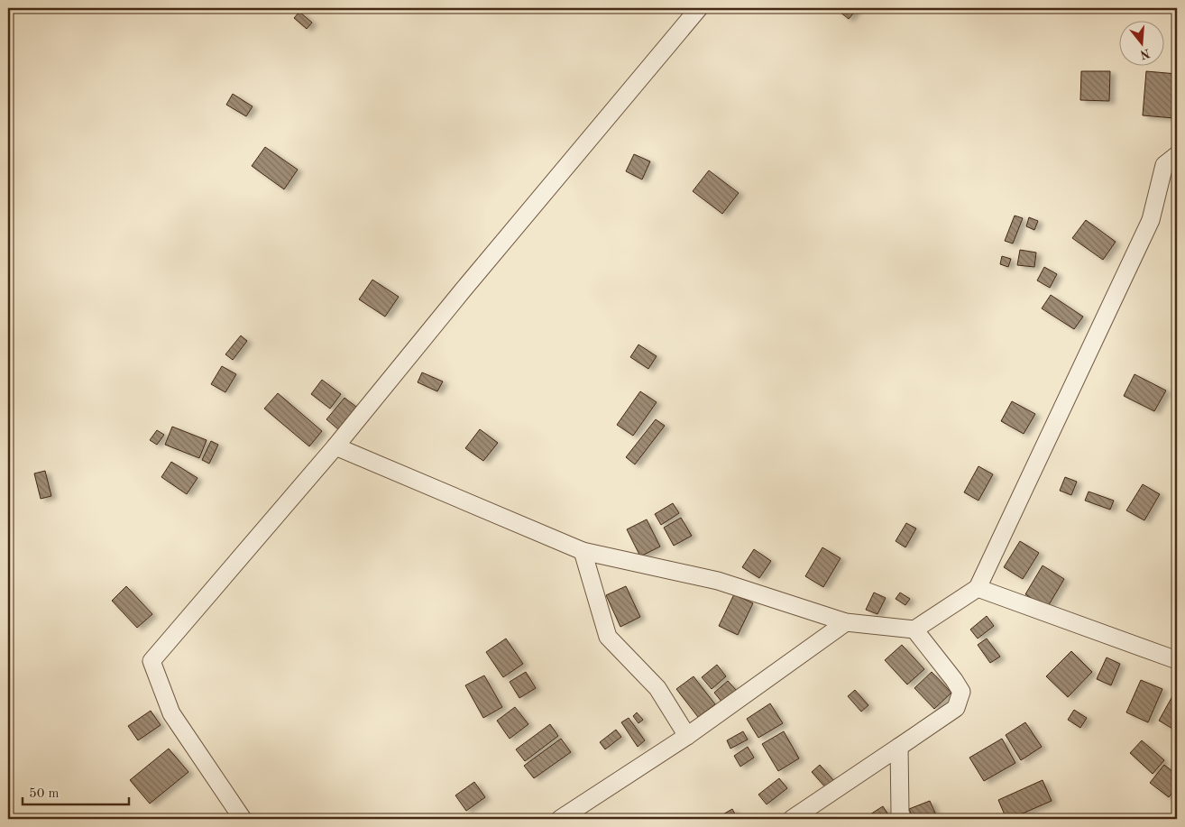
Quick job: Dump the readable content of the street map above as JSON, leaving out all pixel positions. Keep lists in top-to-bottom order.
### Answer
{
  "scale_bar": "50 m",
  "north": "bottom"
}
